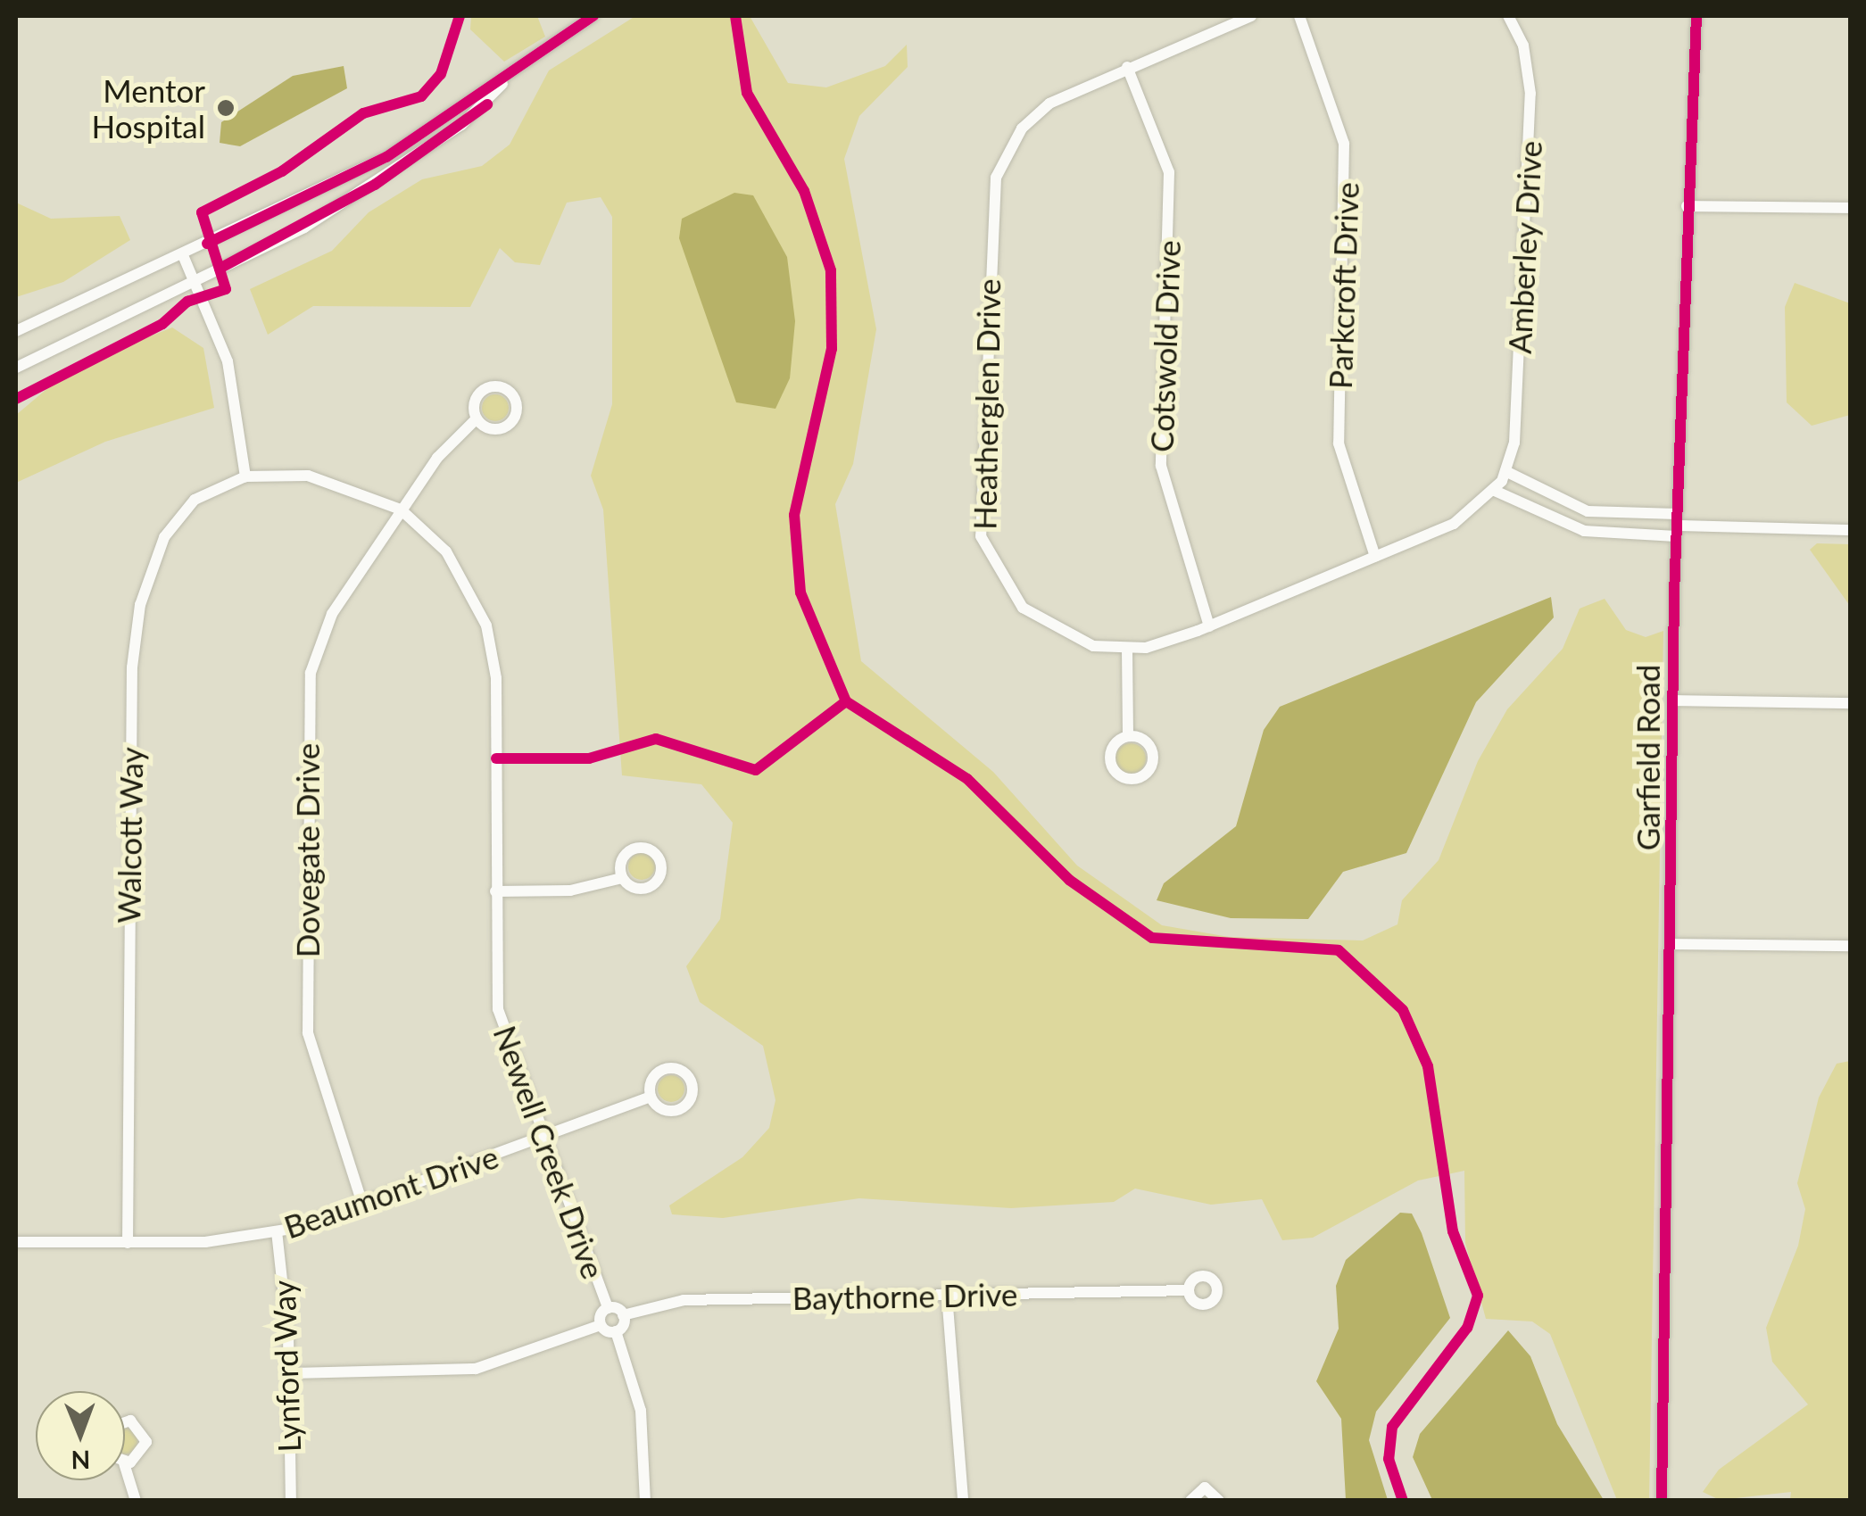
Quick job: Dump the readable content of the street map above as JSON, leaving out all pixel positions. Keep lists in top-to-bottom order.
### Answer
{
  "streets": {
    "street": [
      "Amberley Drive",
      "Parkcroft Drive",
      "Cotswold Drive",
      "Heatherglen Drive",
      "Garfield Road",
      "Walcott Way",
      "Dovegate Drive",
      "Newell Creek Drive",
      "Beaumont Drive",
      "Baythorne Drive",
      "Lynford Way"
    ]
  },
  "crossings": [
    ["Amberley Drive", "Heatherglen Drive"],
    ["Parkcroft Drive", "Heatherglen Drive"],
    ["Cotswold Drive", "Heatherglen Drive"],
    ["Walcott Way", "Newell Creek Drive"],
    ["Walcott Way", "Beaumont Drive"],
    ["Dovegate Drive", "Newell Creek Drive"],
    ["Dovegate Drive", "Beaumont Drive"],
    ["Newell Creek Drive", "Beaumont Drive"],
    ["Beaumont Drive", "Lynford Way"]
  ],
  "places": ["Mentor Hospital"],
  "north": "bottom"
}
